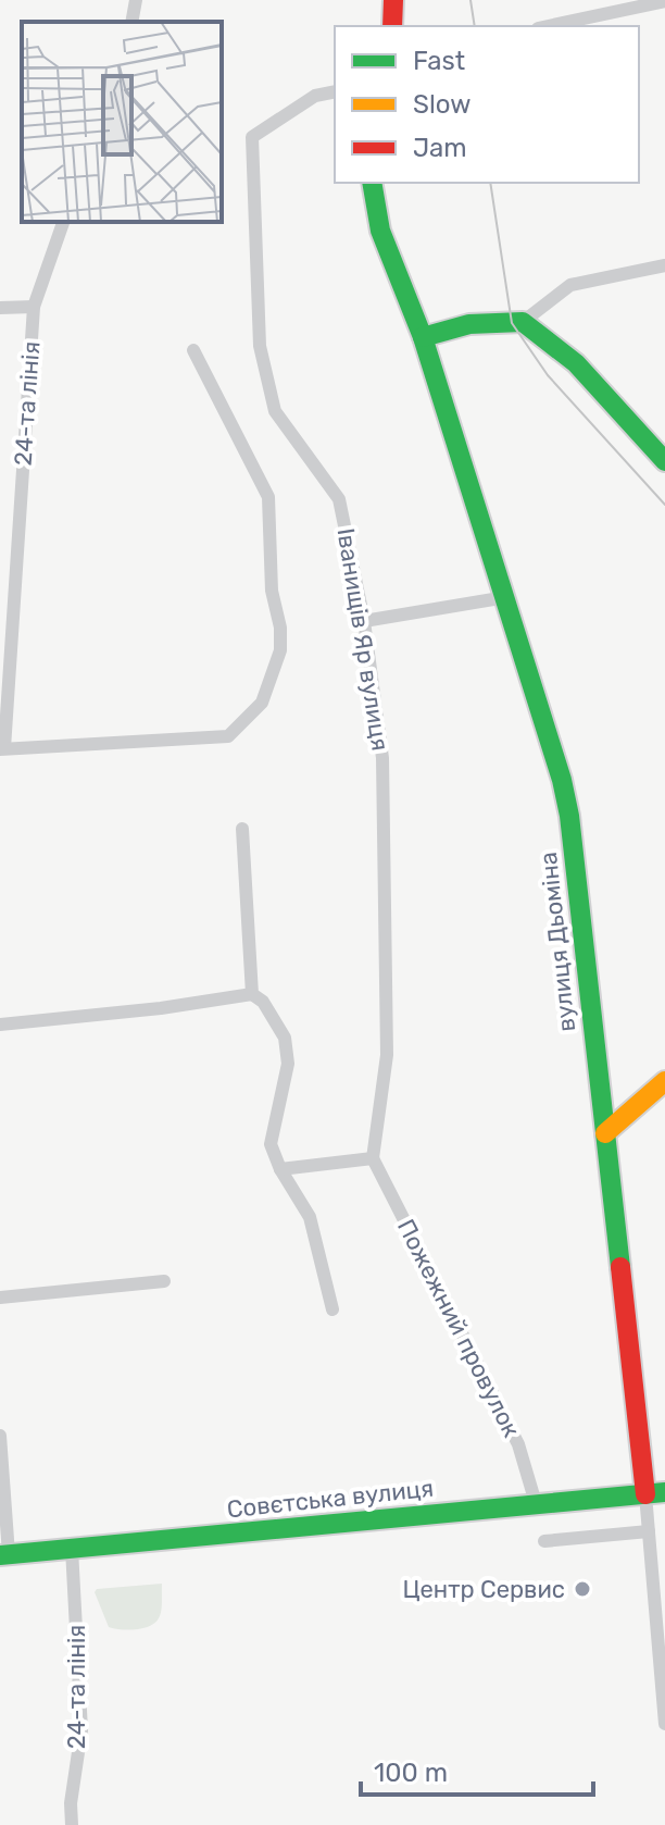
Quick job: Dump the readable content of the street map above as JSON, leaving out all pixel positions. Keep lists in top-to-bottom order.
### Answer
{
  "streets": {
    "street": [
      "24-та лінія",
      "Іванищів Яр вулиця",
      "вулиця Дьоміна",
      "Пожежний провулок",
      "Совєтська вулиця"
    ]
  },
  "crossings": [
    ["24-та лінія", "Совєтська вулиця"],
    ["Іванищів Яр вулиця", "Пожежний провулок"],
    ["вулиця Дьоміна", "Совєтська вулиця"],
    ["Пожежний провулок", "Совєтська вулиця"]
  ],
  "places": ["Центр Сервис"],
  "legend": ["Fast", "Slow", "Jam"],
  "scale_bar": "100 m"
}
